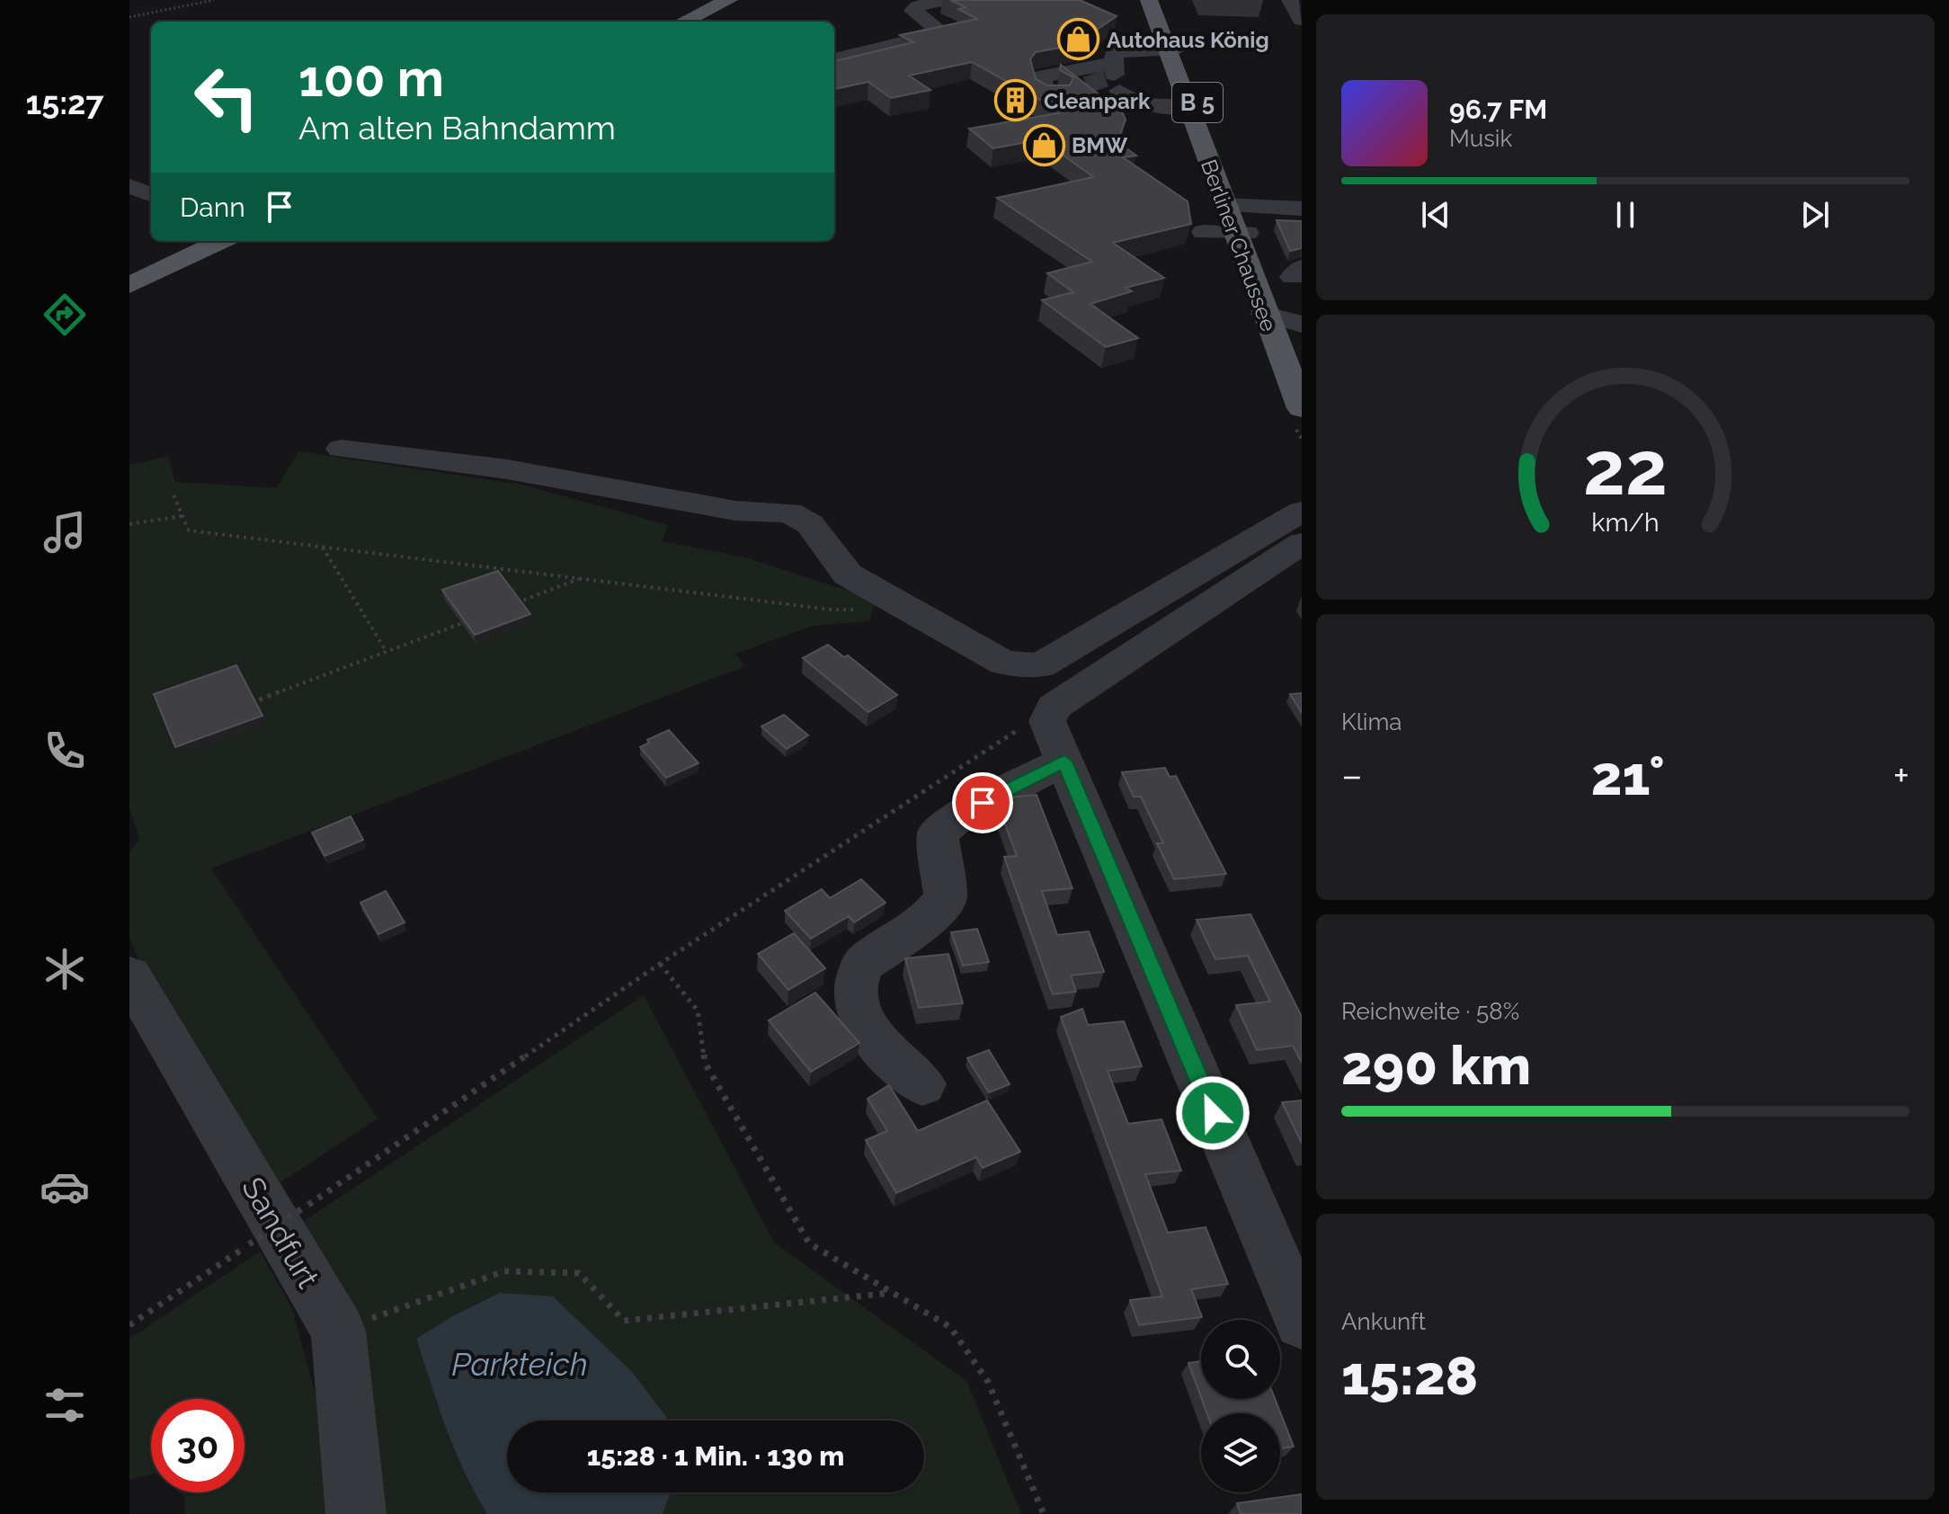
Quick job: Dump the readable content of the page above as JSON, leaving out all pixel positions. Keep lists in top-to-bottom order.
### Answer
{
  "streets": {
    "main road": ["B 5", "Berliner Chaussee"],
    "street": ["Sandfurt"]
  },
  "water": ["Parkteich"],
  "places": {
    "shop": ["Autohaus König", "BMW"],
    "building": ["Cleanpark"]
  },
  "page": {
    "tabs": "15:27",
    "turn": ["100 m", "Am alten Bahndamm"],
    "song": ["96.7 FM", "Musik"],
    "then": "Dann",
    "tile": [
      "Klima",
      ["Reichweite · 58%", "290 km"],
      ["Ankunft", "15:28"]
    ],
    "heat": ["−", "21°", "+"],
    "limit": "30",
    "trip": "15:28 · 1 Min. · 130 m",
    "gauge": ["22", "km/h"]
  }
}
